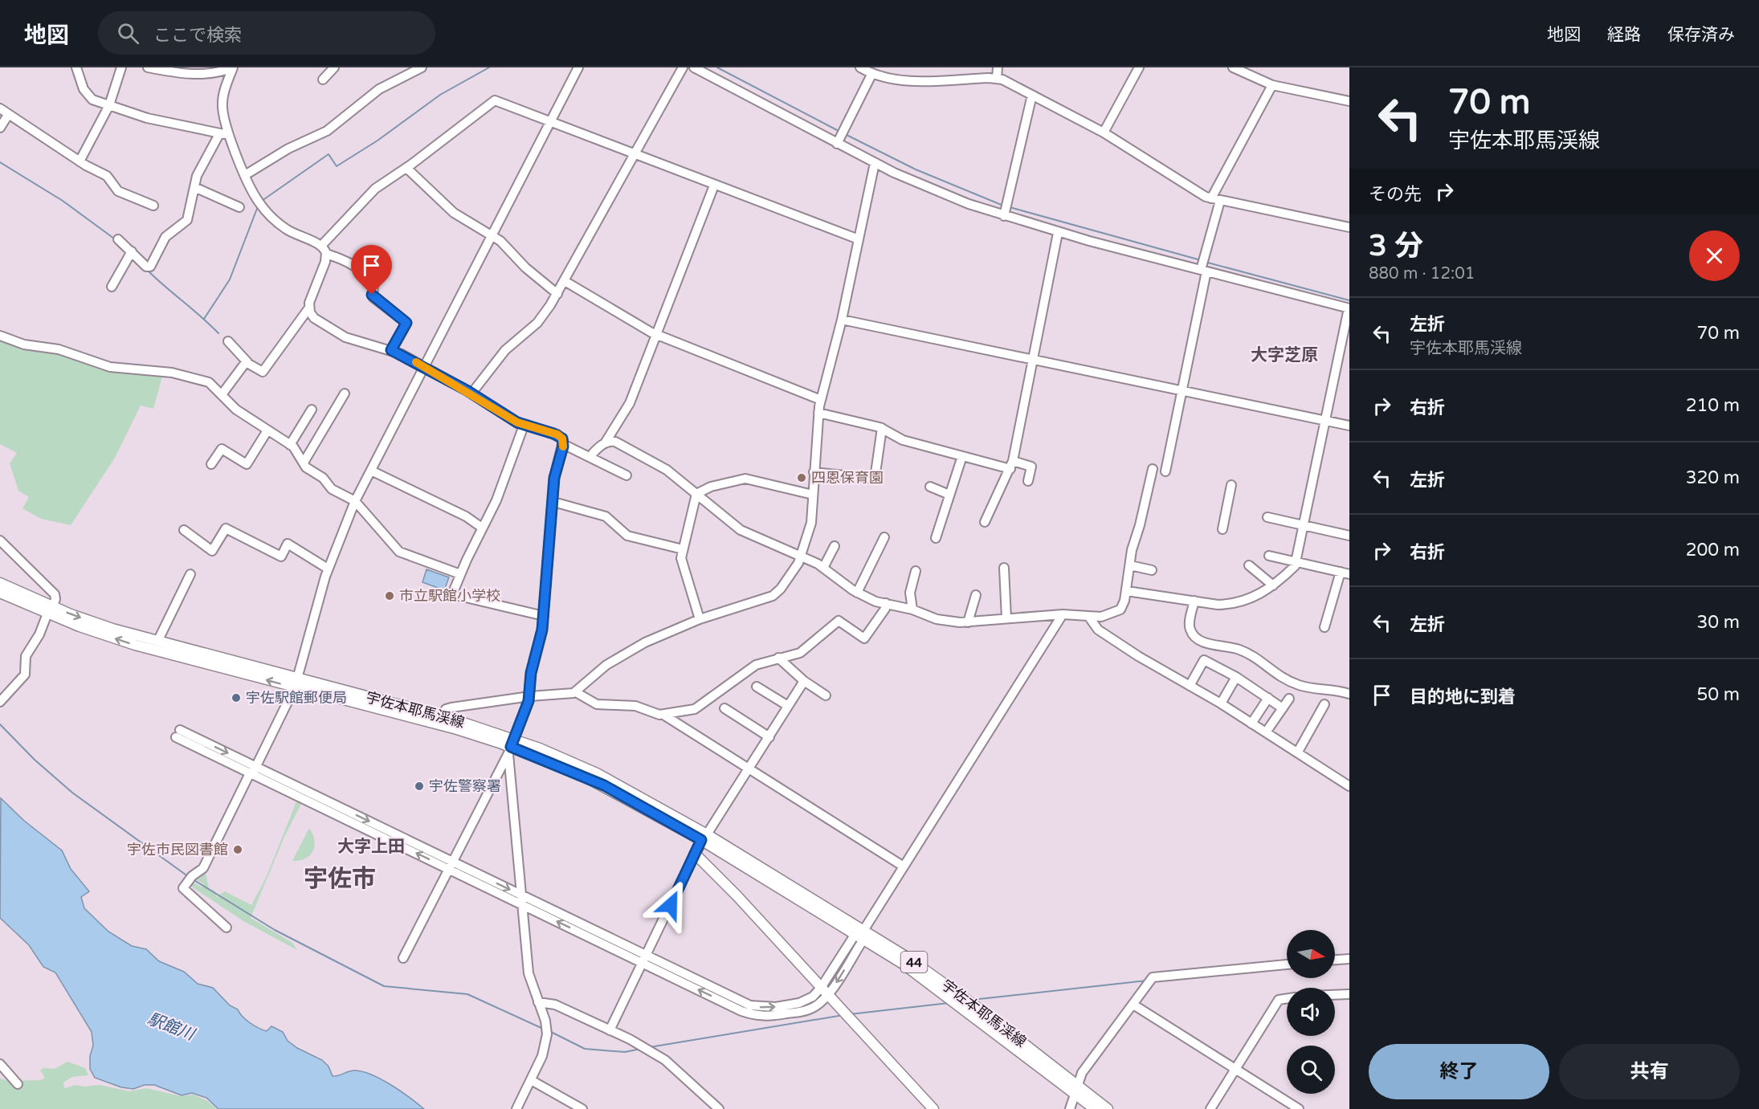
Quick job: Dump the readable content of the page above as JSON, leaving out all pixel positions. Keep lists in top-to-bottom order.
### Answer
{
  "streets": {
    "main road": ["宇佐本耶馬渓線", "44"]
  },
  "districts": ["大字芝原", "大字上田", "宇佐市"],
  "water": ["駅館川"],
  "places": [
    "四恩保育園",
    "市立駅館小学校",
    "宇佐駅館郵便局",
    "宇佐警察署",
    "宇佐市民図書館"
  ],
  "north": "right",
  "page": {
    "header": "地図",
    "search": "ここで検索",
    "nav": ["地図", "経路", "保存済み"],
    "turn": ["70 m", "宇佐本耶馬渓線"],
    "then": "その先",
    "heading": ["3 分", "880 m · 12:01"],
    "list": [
      {
        "name": "左折",
        "note": "宇佐本耶馬渓線",
        "value": "70 m"
      },
      {
        "name": "右折",
        "value": "210 m"
      },
      {
        "name": "左折",
        "value": "320 m"
      },
      {
        "name": "右折",
        "value": "200 m"
      },
      {
        "name": "左折",
        "value": "30 m"
      },
      {
        "name": "目的地に到着",
        "value": "50 m"
      }
    ],
    "buttons": ["終了", "共有"]
  }
}
